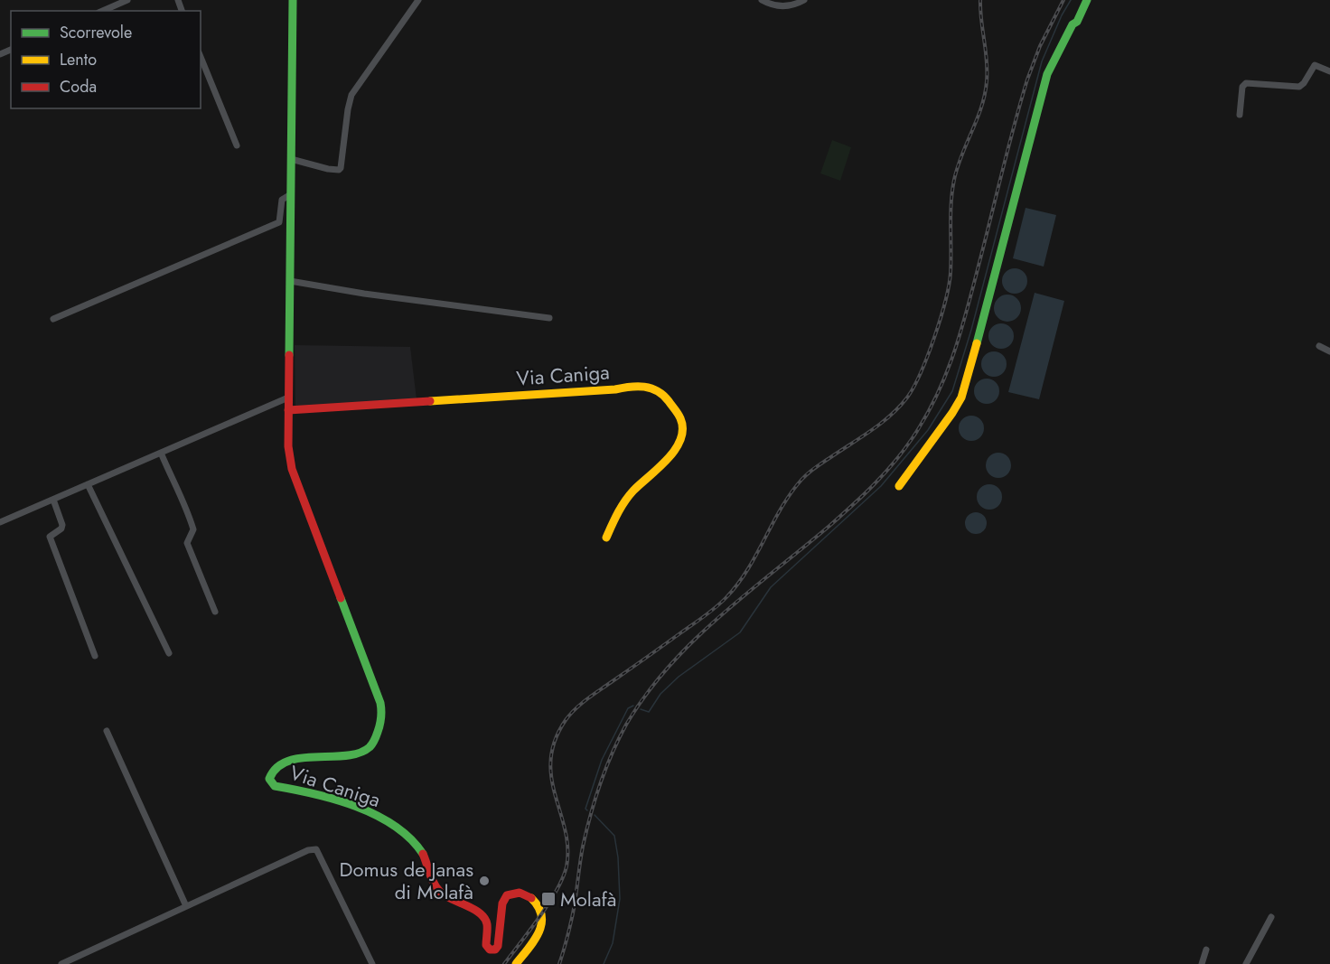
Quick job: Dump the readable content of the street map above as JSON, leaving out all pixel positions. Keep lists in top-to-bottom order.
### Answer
{
  "streets": {
    "street": ["Via Caniga"]
  },
  "places": {
    "other": ["Domus de Janas di Molafà"],
    "transit": ["Molafà"]
  },
  "legend": ["Scorrevole", "Lento", "Coda"]
}
